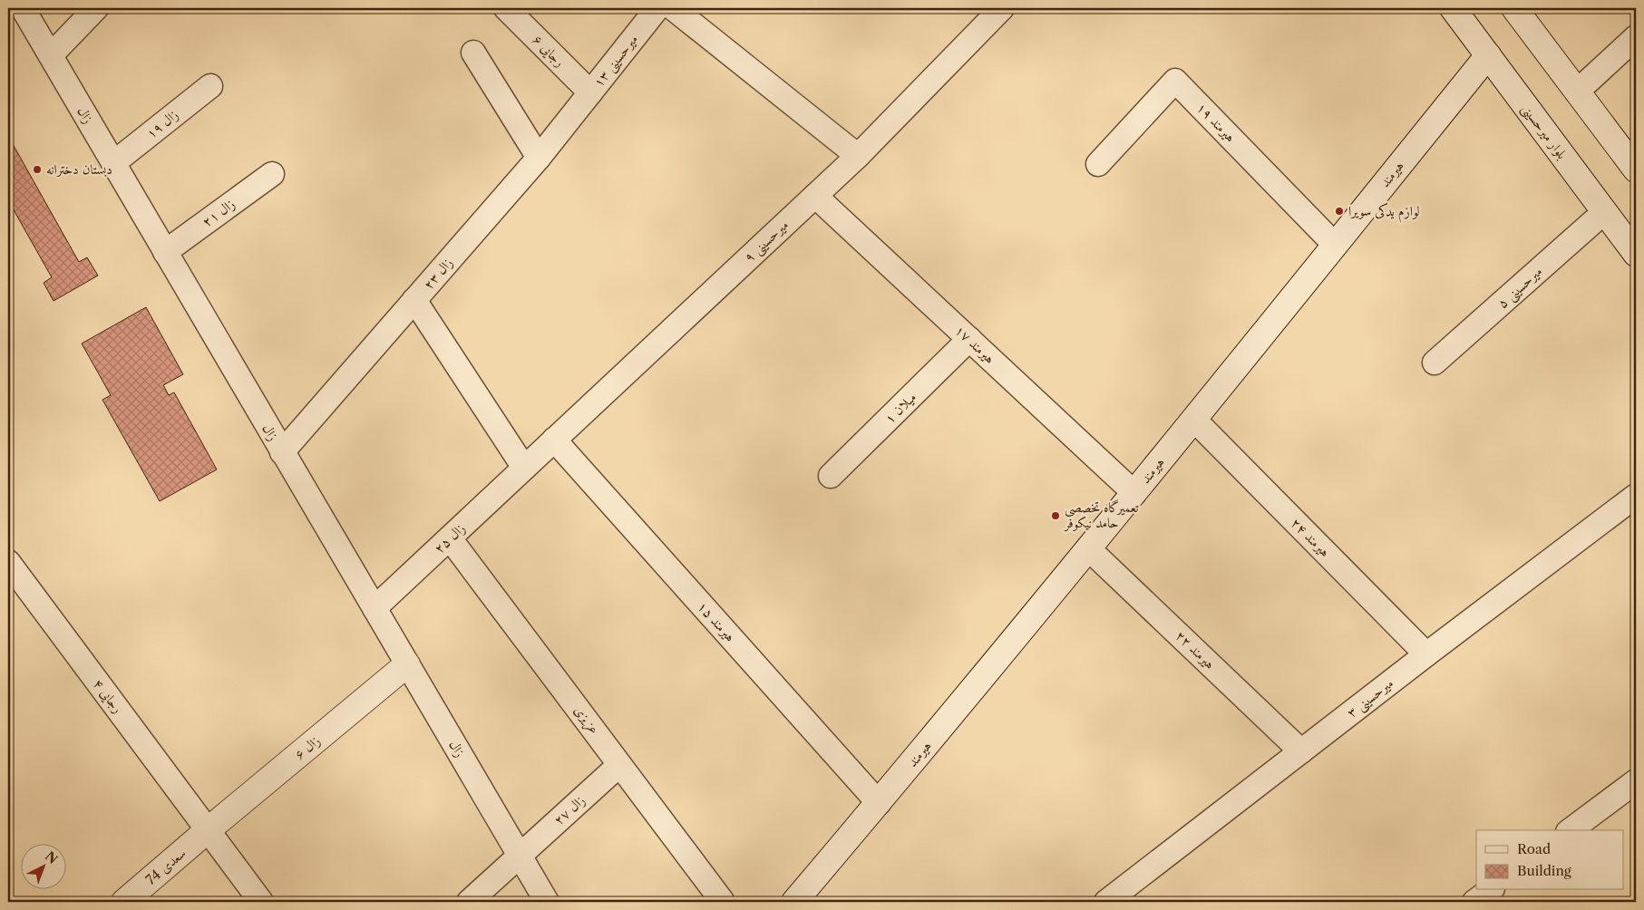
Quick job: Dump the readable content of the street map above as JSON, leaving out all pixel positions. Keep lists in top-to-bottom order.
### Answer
{
  "streets": {
    "main road": [
      "بلوار میرحسینی",
      "هیرمند",
      "زال ۶",
      "سعدی 74"
    ],
    "street": [
      "رجایی ۶",
      "میرحسینی ۱۳",
      "زال",
      "هیرمند ۱۹",
      "زال ۱۹",
      "زال ۲۱",
      "میرحسینی ۹",
      "زال ۲۳",
      "میرحسینی ۵",
      "هیرمند ۱۷",
      "میلان ۱",
      "هیرمند ۲۴",
      "زال ۲۵",
      "هیرمند ۱۵",
      "هیرمند ۲۲",
      "رجایی ۴",
      "میرحسینی ۳",
      "عزیزی",
      "زال ۲۷"
    ]
  },
  "crossings": [
    ["رجایی ۶", "میرحسینی ۱۳"],
    ["رجایی ۶", "زال ۲۳"],
    ["میرحسینی ۱۳", "زال ۲۳"],
    ["زال", "زال ۱۹"],
    ["زال", "زال ۲۱"],
    ["زال", "زال ۲۳"],
    ["زال", "زال ۲۵"],
    ["زال", "زال ۶"],
    ["زال", "زال ۲۷"],
    ["هیرمند ۱۹", "هیرمند"],
    ["بلوار میرحسینی", "هیرمند"],
    ["بلوار میرحسینی", "میرحسینی ۵"],
    ["هیرمند", "هیرمند ۱۷"],
    ["هیرمند", "هیرمند ۲۴"],
    ["هیرمند", "هیرمند ۱۵"],
    ["هیرمند", "هیرمند ۲۲"],
    ["میرحسینی ۹", "هیرمند ۱۷"],
    ["میرحسینی ۹", "زال ۲۵"],
    ["میرحسینی ۹", "هیرمند ۱۵"],
    ["هیرمند ۱۷", "میلان ۱"],
    ["هیرمند ۲۴", "میرحسینی ۳"],
    ["زال ۲۵", "عزیزی"],
    ["هیرمند ۲۲", "میرحسینی ۳"],
    ["رجایی ۴", "زال ۶"],
    ["رجایی ۴", "سعدی 74"],
    ["عزیزی", "زال ۲۷"],
    ["زال ۶", "سعدی 74"]
  ],
  "places": ["دبستان دخترانه", "لوازم یدکی سویرا", "تعمیرگاه تخصصی حامد نیکوفر"],
  "legend": ["Road", "Building"],
  "north": "top right"
}
